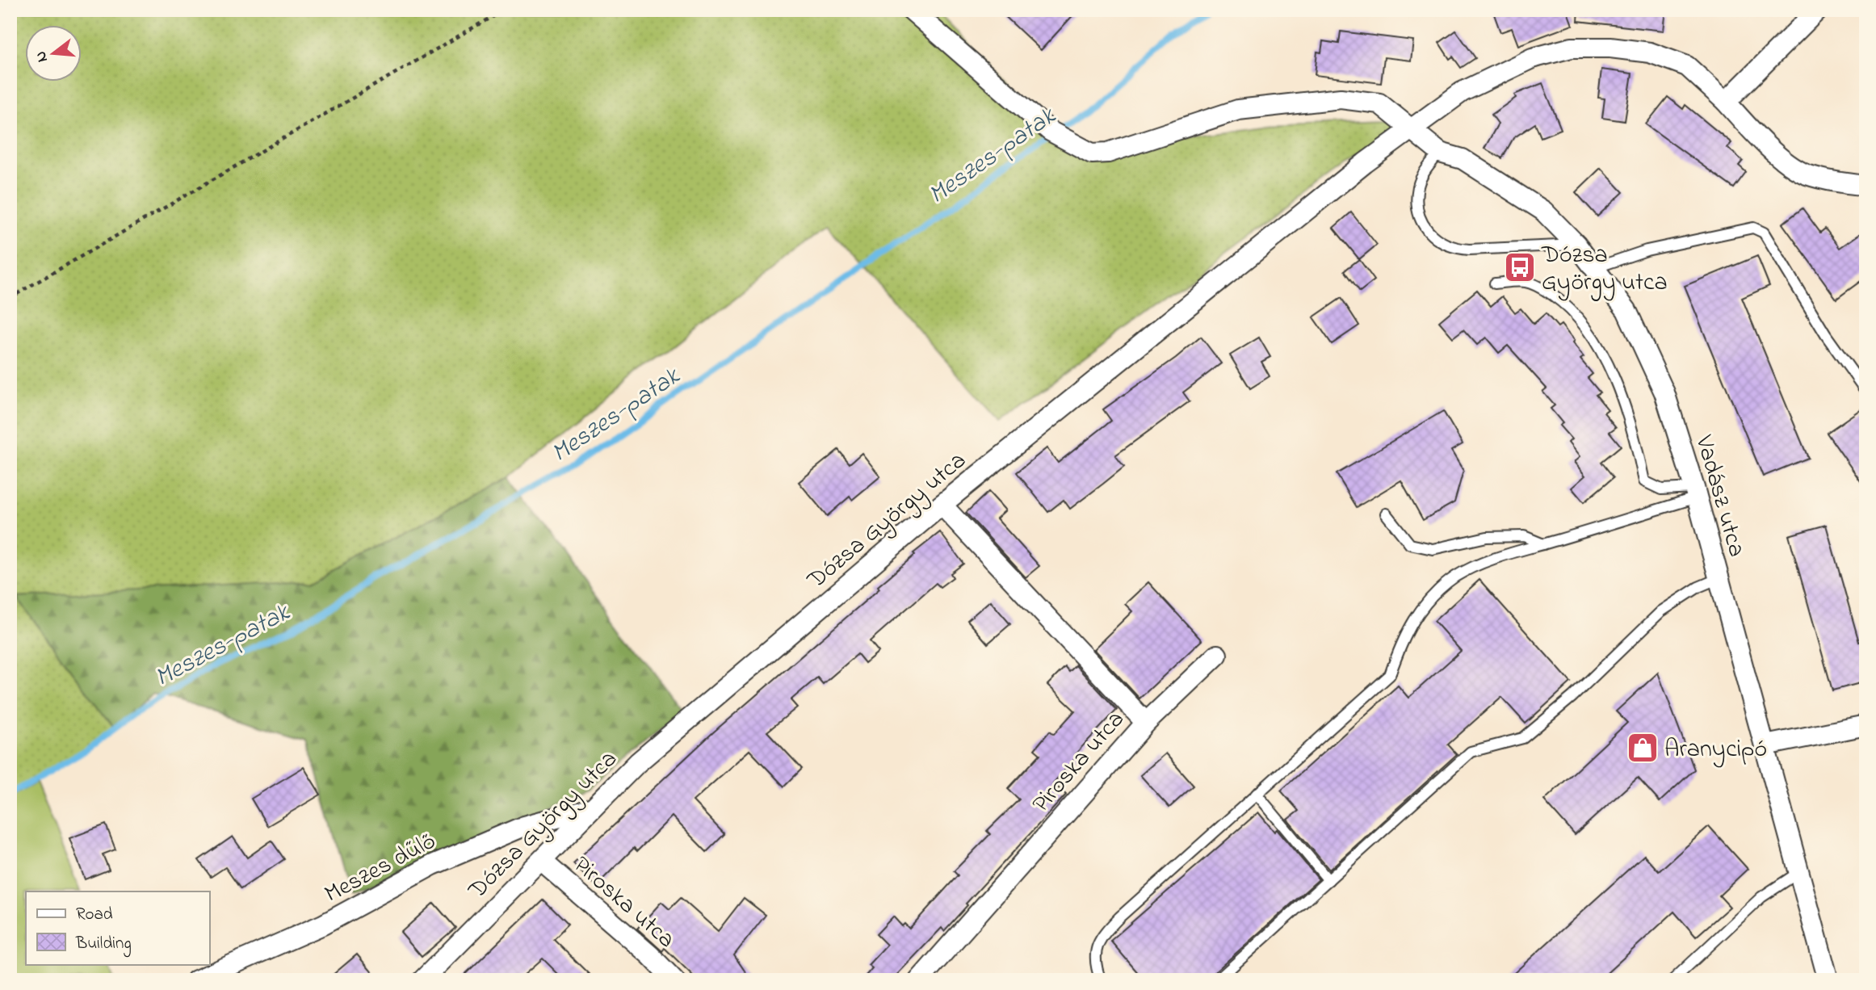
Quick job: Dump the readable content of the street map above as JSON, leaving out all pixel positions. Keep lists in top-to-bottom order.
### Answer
{
  "streets": {
    "street": [
      "Vadász utca",
      "Dózsa György utca",
      "Piroska utca",
      "Meszes dűlő"
    ]
  },
  "crossings": [
    ["Vadász utca", "Dózsa György utca"],
    ["Dózsa György utca", "Piroska utca"],
    ["Dózsa György utca", "Meszes dűlő"]
  ],
  "water": ["Meszes-patak"],
  "places": {
    "bus stop": ["Dózsa György utca"],
    "shop": ["Aranycipó"]
  },
  "legend": ["Road", "Building"],
  "north": "left"
}
